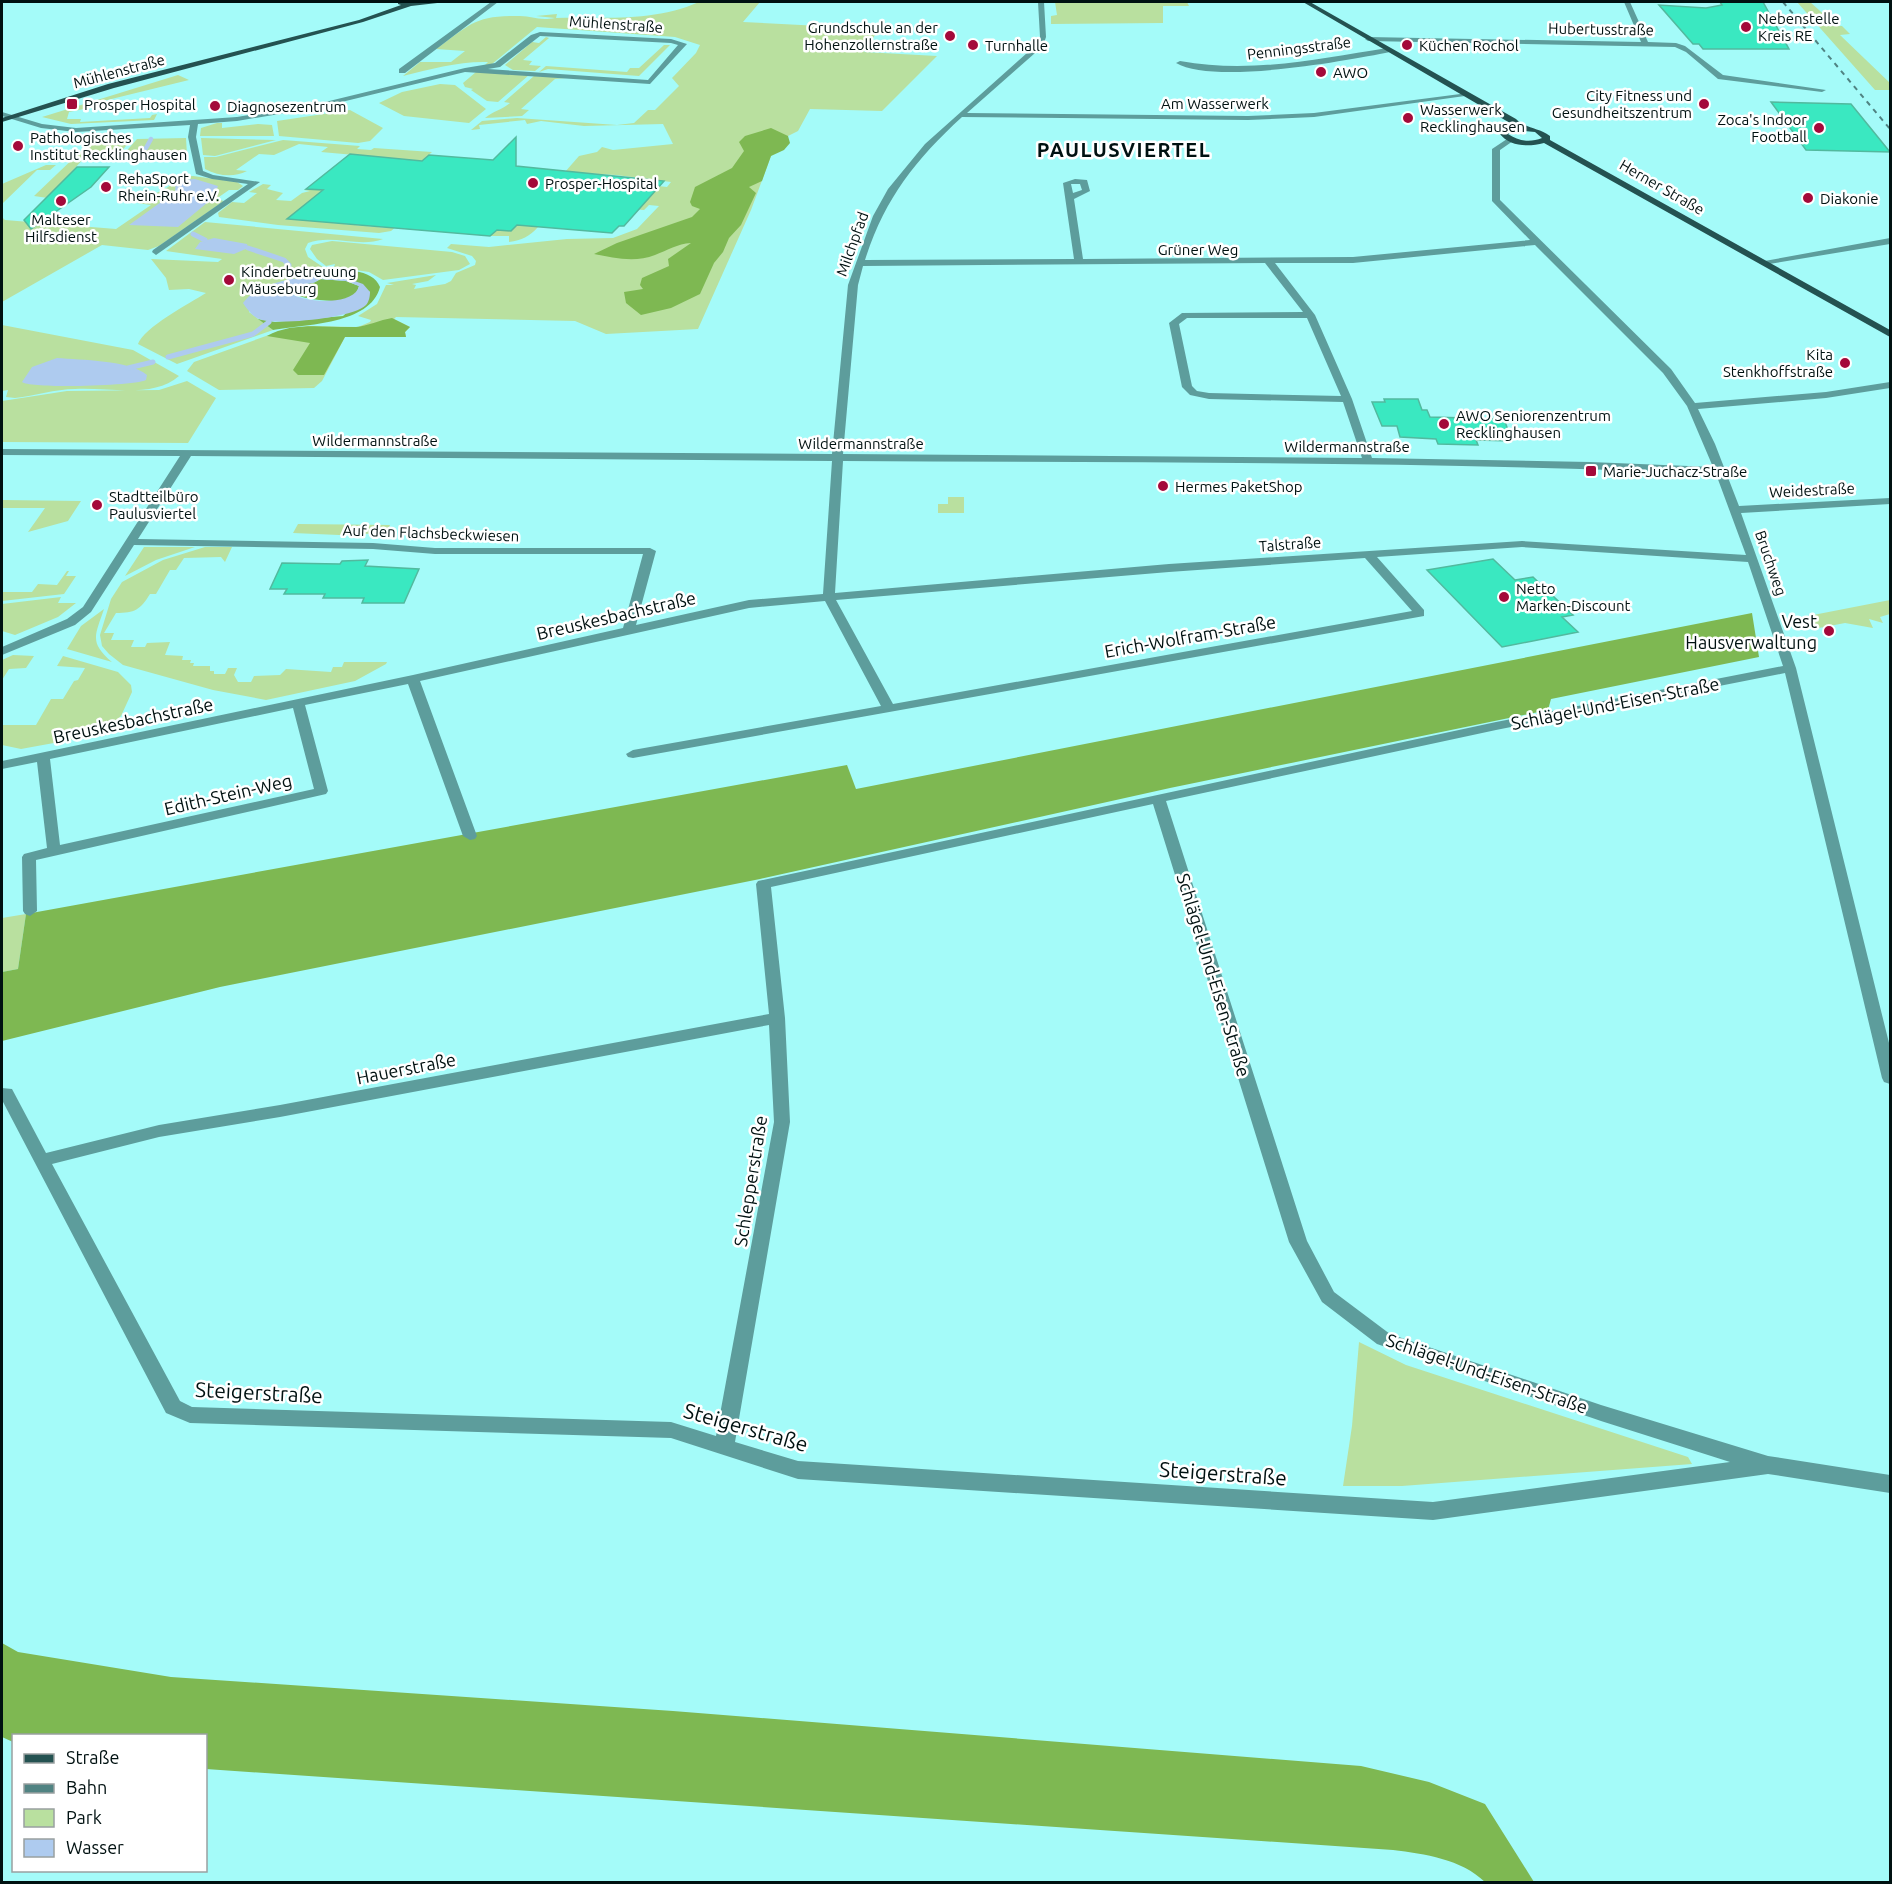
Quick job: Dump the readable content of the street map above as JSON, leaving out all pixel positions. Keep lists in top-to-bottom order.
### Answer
{
  "streets": {
    "main road": ["Mühlenstraße", "Herner Straße"],
    "street": [
      "Hubertusstraße",
      "Penningsstraße",
      "Am Wasserwerk",
      "Milchpfad",
      "Grüner Weg",
      "Wildermannstraße",
      "Weidestraße",
      "Auf den Flachsbeckwiesen",
      "Talstraße",
      "Bruchweg",
      "Breuskesbachstraße",
      "Erich-Wolfram-Straße",
      "Schlägel-Und-Eisen-Straße",
      "Edith-Stein-Weg",
      "Hauerstraße",
      "Schlepperstraße",
      "Steigerstraße"
    ]
  },
  "crossings": [
    ["Am Wasserwerk", "Milchpfad"],
    ["Milchpfad", "Grüner Weg"],
    ["Milchpfad", "Wildermannstraße"],
    ["Milchpfad", "Talstraße"],
    ["Milchpfad", "Breuskesbachstraße"],
    ["Grüner Weg", "Bruchweg"],
    ["Wildermannstraße", "Bruchweg"],
    ["Weidestraße", "Bruchweg"],
    ["Auf den Flachsbeckwiesen", "Breuskesbachstraße"],
    ["Talstraße", "Bruchweg"],
    ["Talstraße", "Breuskesbachstraße"],
    ["Talstraße", "Erich-Wolfram-Straße"],
    ["Bruchweg", "Schlägel-Und-Eisen-Straße"],
    ["Breuskesbachstraße", "Edith-Stein-Weg"],
    ["Schlägel-Und-Eisen-Straße", "Schlepperstraße"],
    ["Schlägel-Und-Eisen-Straße", "Steigerstraße"],
    ["Hauerstraße", "Schlepperstraße"],
    ["Hauerstraße", "Steigerstraße"],
    ["Schlepperstraße", "Steigerstraße"]
  ],
  "districts": ["PAULUSVIERTEL"],
  "places": {
    "other": [
      "Nebenstelle Kreis RE",
      "Grundschule an der Hohenzollernstraße",
      "Turnhalle",
      "Küchen Rochol",
      "AWO",
      "City Fitness und Gesundheitszentrum",
      "Diagnosezentrum",
      "Wasserwerk Recklinghausen",
      "Zoca's Indoor Football",
      "Pathologisches Institut Recklinghausen",
      "Prosper-Hospital",
      "RehaSport Rhein-Ruhr e.V.",
      "Diakonie",
      "Malteser Hilfsdienst",
      "Kinderbetreuung Mäuseburg",
      "Kita Stenkhoffstraße",
      "AWO Seniorenzentrum Recklinghausen",
      "Hermes PaketShop",
      "Stadtteilbüro Paulusviertel",
      "Netto Marken-Discount",
      "Vest Hausverwaltung"
    ],
    "transit": ["Prosper Hospital", "Marie-Juchacz-Straße"]
  },
  "legend": [
    "Straße",
    "Bahn",
    "Park",
    "Wasser"
  ]
}
